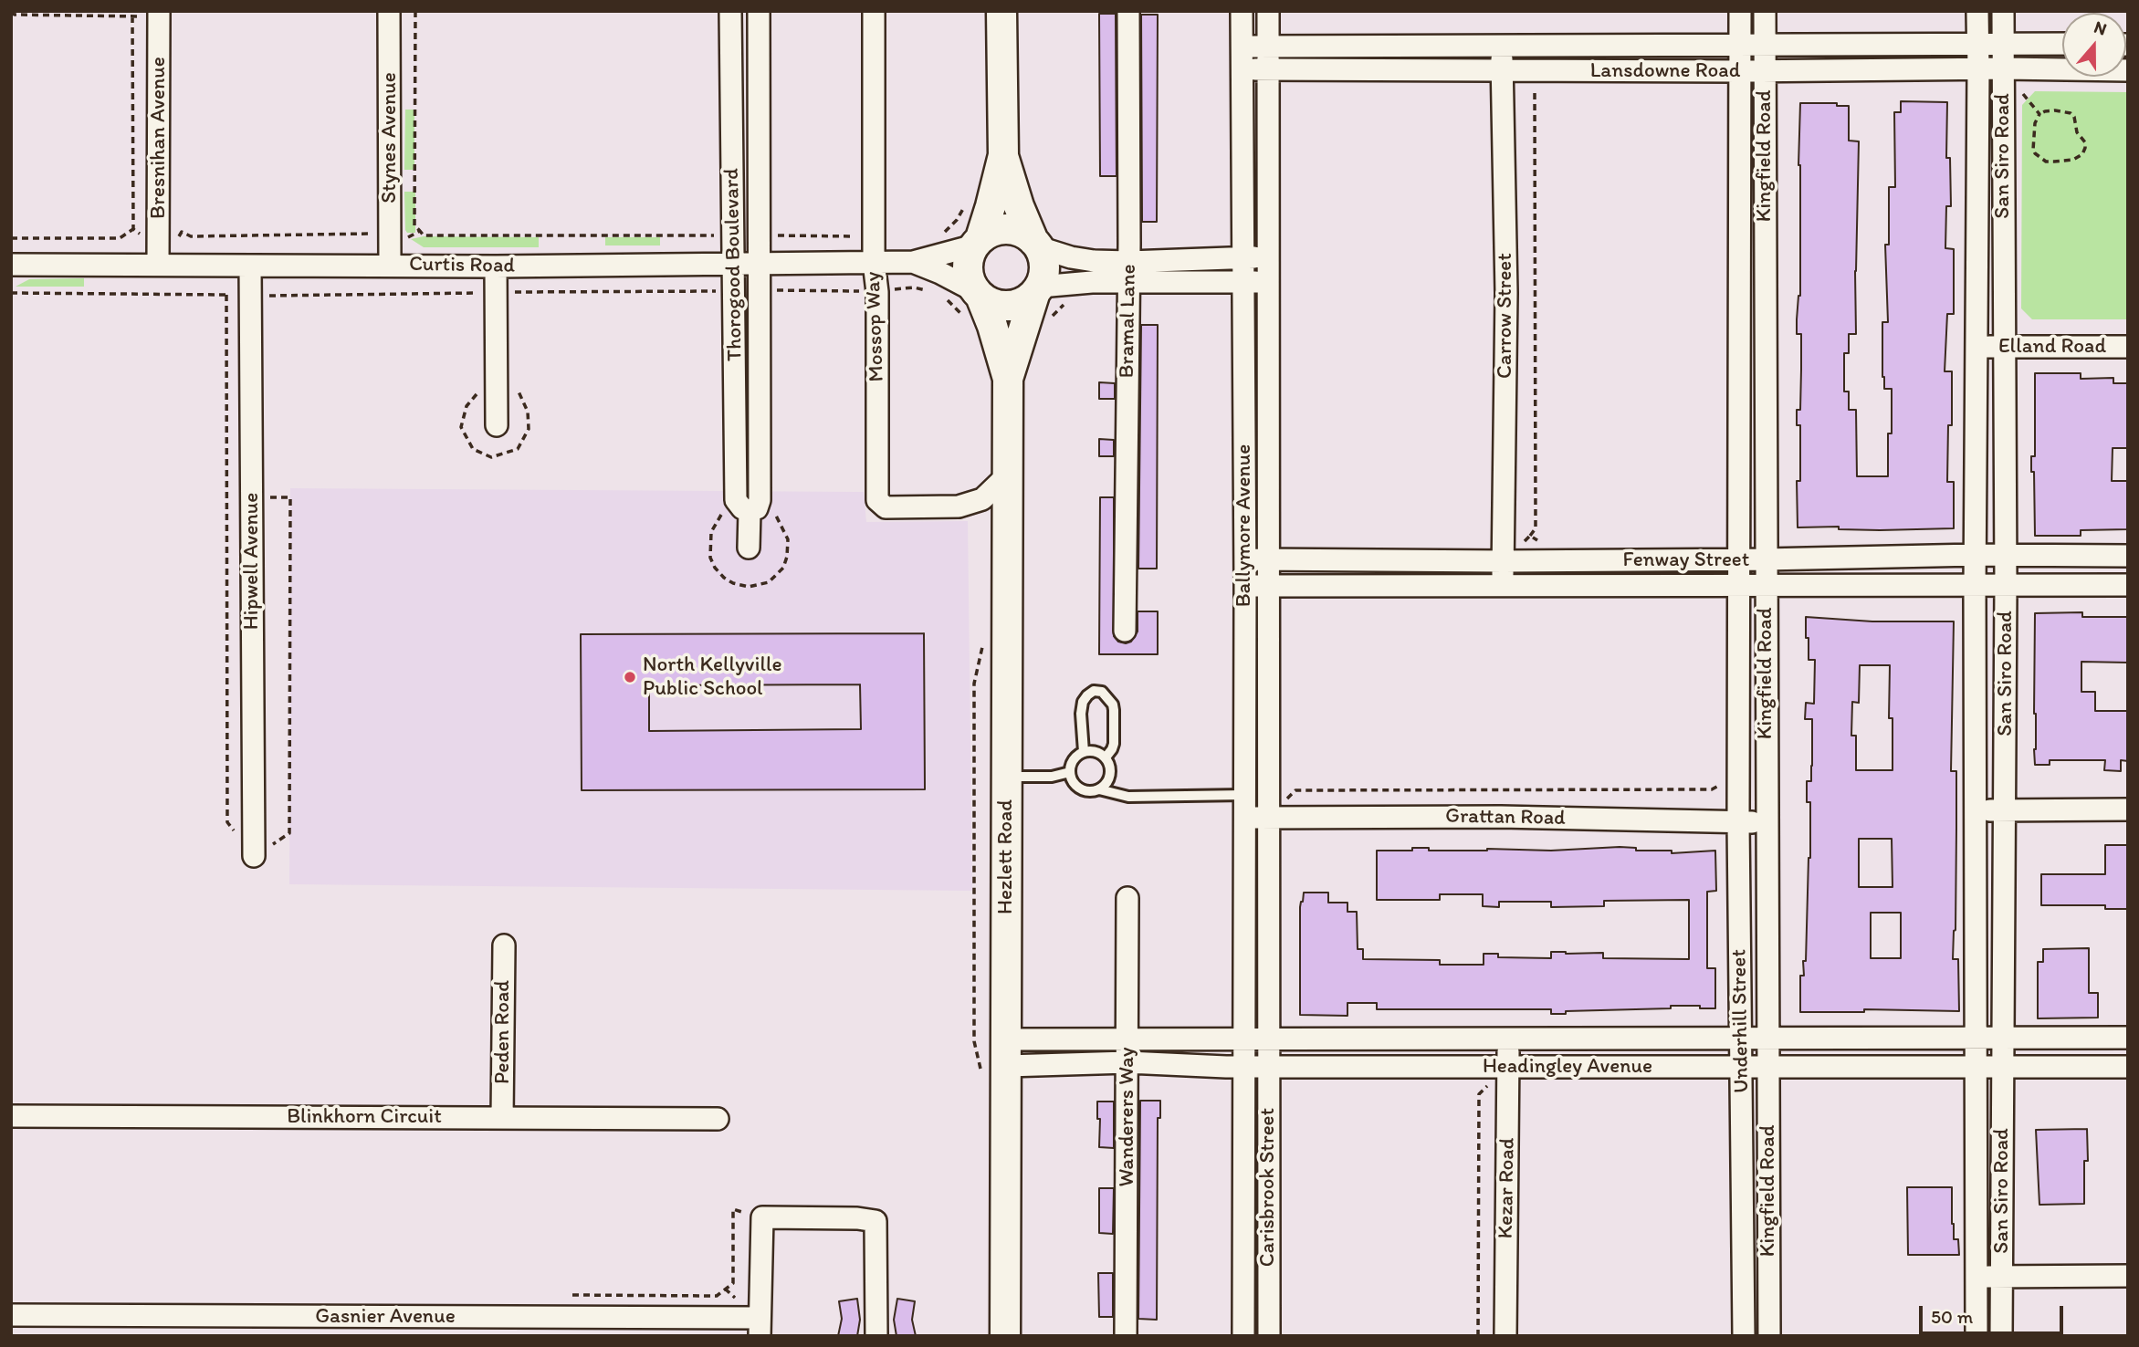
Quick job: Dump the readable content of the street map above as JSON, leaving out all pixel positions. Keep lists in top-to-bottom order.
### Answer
{
  "streets": {
    "main road": ["Hezlett Road"],
    "street": [
      "Lansdowne Road",
      "Bresnihan Avenue",
      "Stynes Avenue",
      "Kingfield Road",
      "San Siro Road",
      "Thorogood Boulevard",
      "Curtis Road",
      "Carrow Street",
      "Bramal Lane",
      "Mossop Way",
      "Elland Road",
      "Ballymore Avenue",
      "Fenway Street",
      "Hipwell Avenue",
      "Grattan Road",
      "Underhill Street",
      "Peden Road",
      "Headingley Avenue",
      "Blinkhorn Circuit",
      "Wanderers Way",
      "Carisbrook Street",
      "Kezar Road",
      "Gasnier Avenue"
    ]
  },
  "crossings": [
    ["Lansdowne Road", "Kingfield Road"],
    ["Lansdowne Road", "San Siro Road"],
    ["Lansdowne Road", "Carrow Street"],
    ["Lansdowne Road", "Ballymore Avenue"],
    ["Bresnihan Avenue", "Curtis Road"],
    ["Stynes Avenue", "Curtis Road"],
    ["Kingfield Road", "Fenway Street"],
    ["Kingfield Road", "Grattan Road"],
    ["Kingfield Road", "Underhill Street"],
    ["Kingfield Road", "Headingley Avenue"],
    ["San Siro Road", "Elland Road"],
    ["San Siro Road", "Fenway Street"],
    ["San Siro Road", "Headingley Avenue"],
    ["Thorogood Boulevard", "Curtis Road"],
    ["Curtis Road", "Mossop Way"],
    ["Curtis Road", "Hipwell Avenue"],
    ["Curtis Road", "Hezlett Road"],
    ["Carrow Street", "Fenway Street"],
    ["Mossop Way", "Hezlett Road"],
    ["Ballymore Avenue", "Fenway Street"],
    ["Ballymore Avenue", "Grattan Road"],
    ["Ballymore Avenue", "Headingley Avenue"],
    ["Ballymore Avenue", "Carisbrook Street"],
    ["Grattan Road", "Underhill Street"],
    ["Hezlett Road", "Headingley Avenue"],
    ["Underhill Street", "Headingley Avenue"],
    ["Peden Road", "Blinkhorn Circuit"],
    ["Headingley Avenue", "Wanderers Way"],
    ["Headingley Avenue", "Carisbrook Street"],
    ["Headingley Avenue", "Kezar Road"]
  ],
  "places": ["North Kellyville Public School"],
  "scale_bar": "50 m",
  "north": "top"
}
